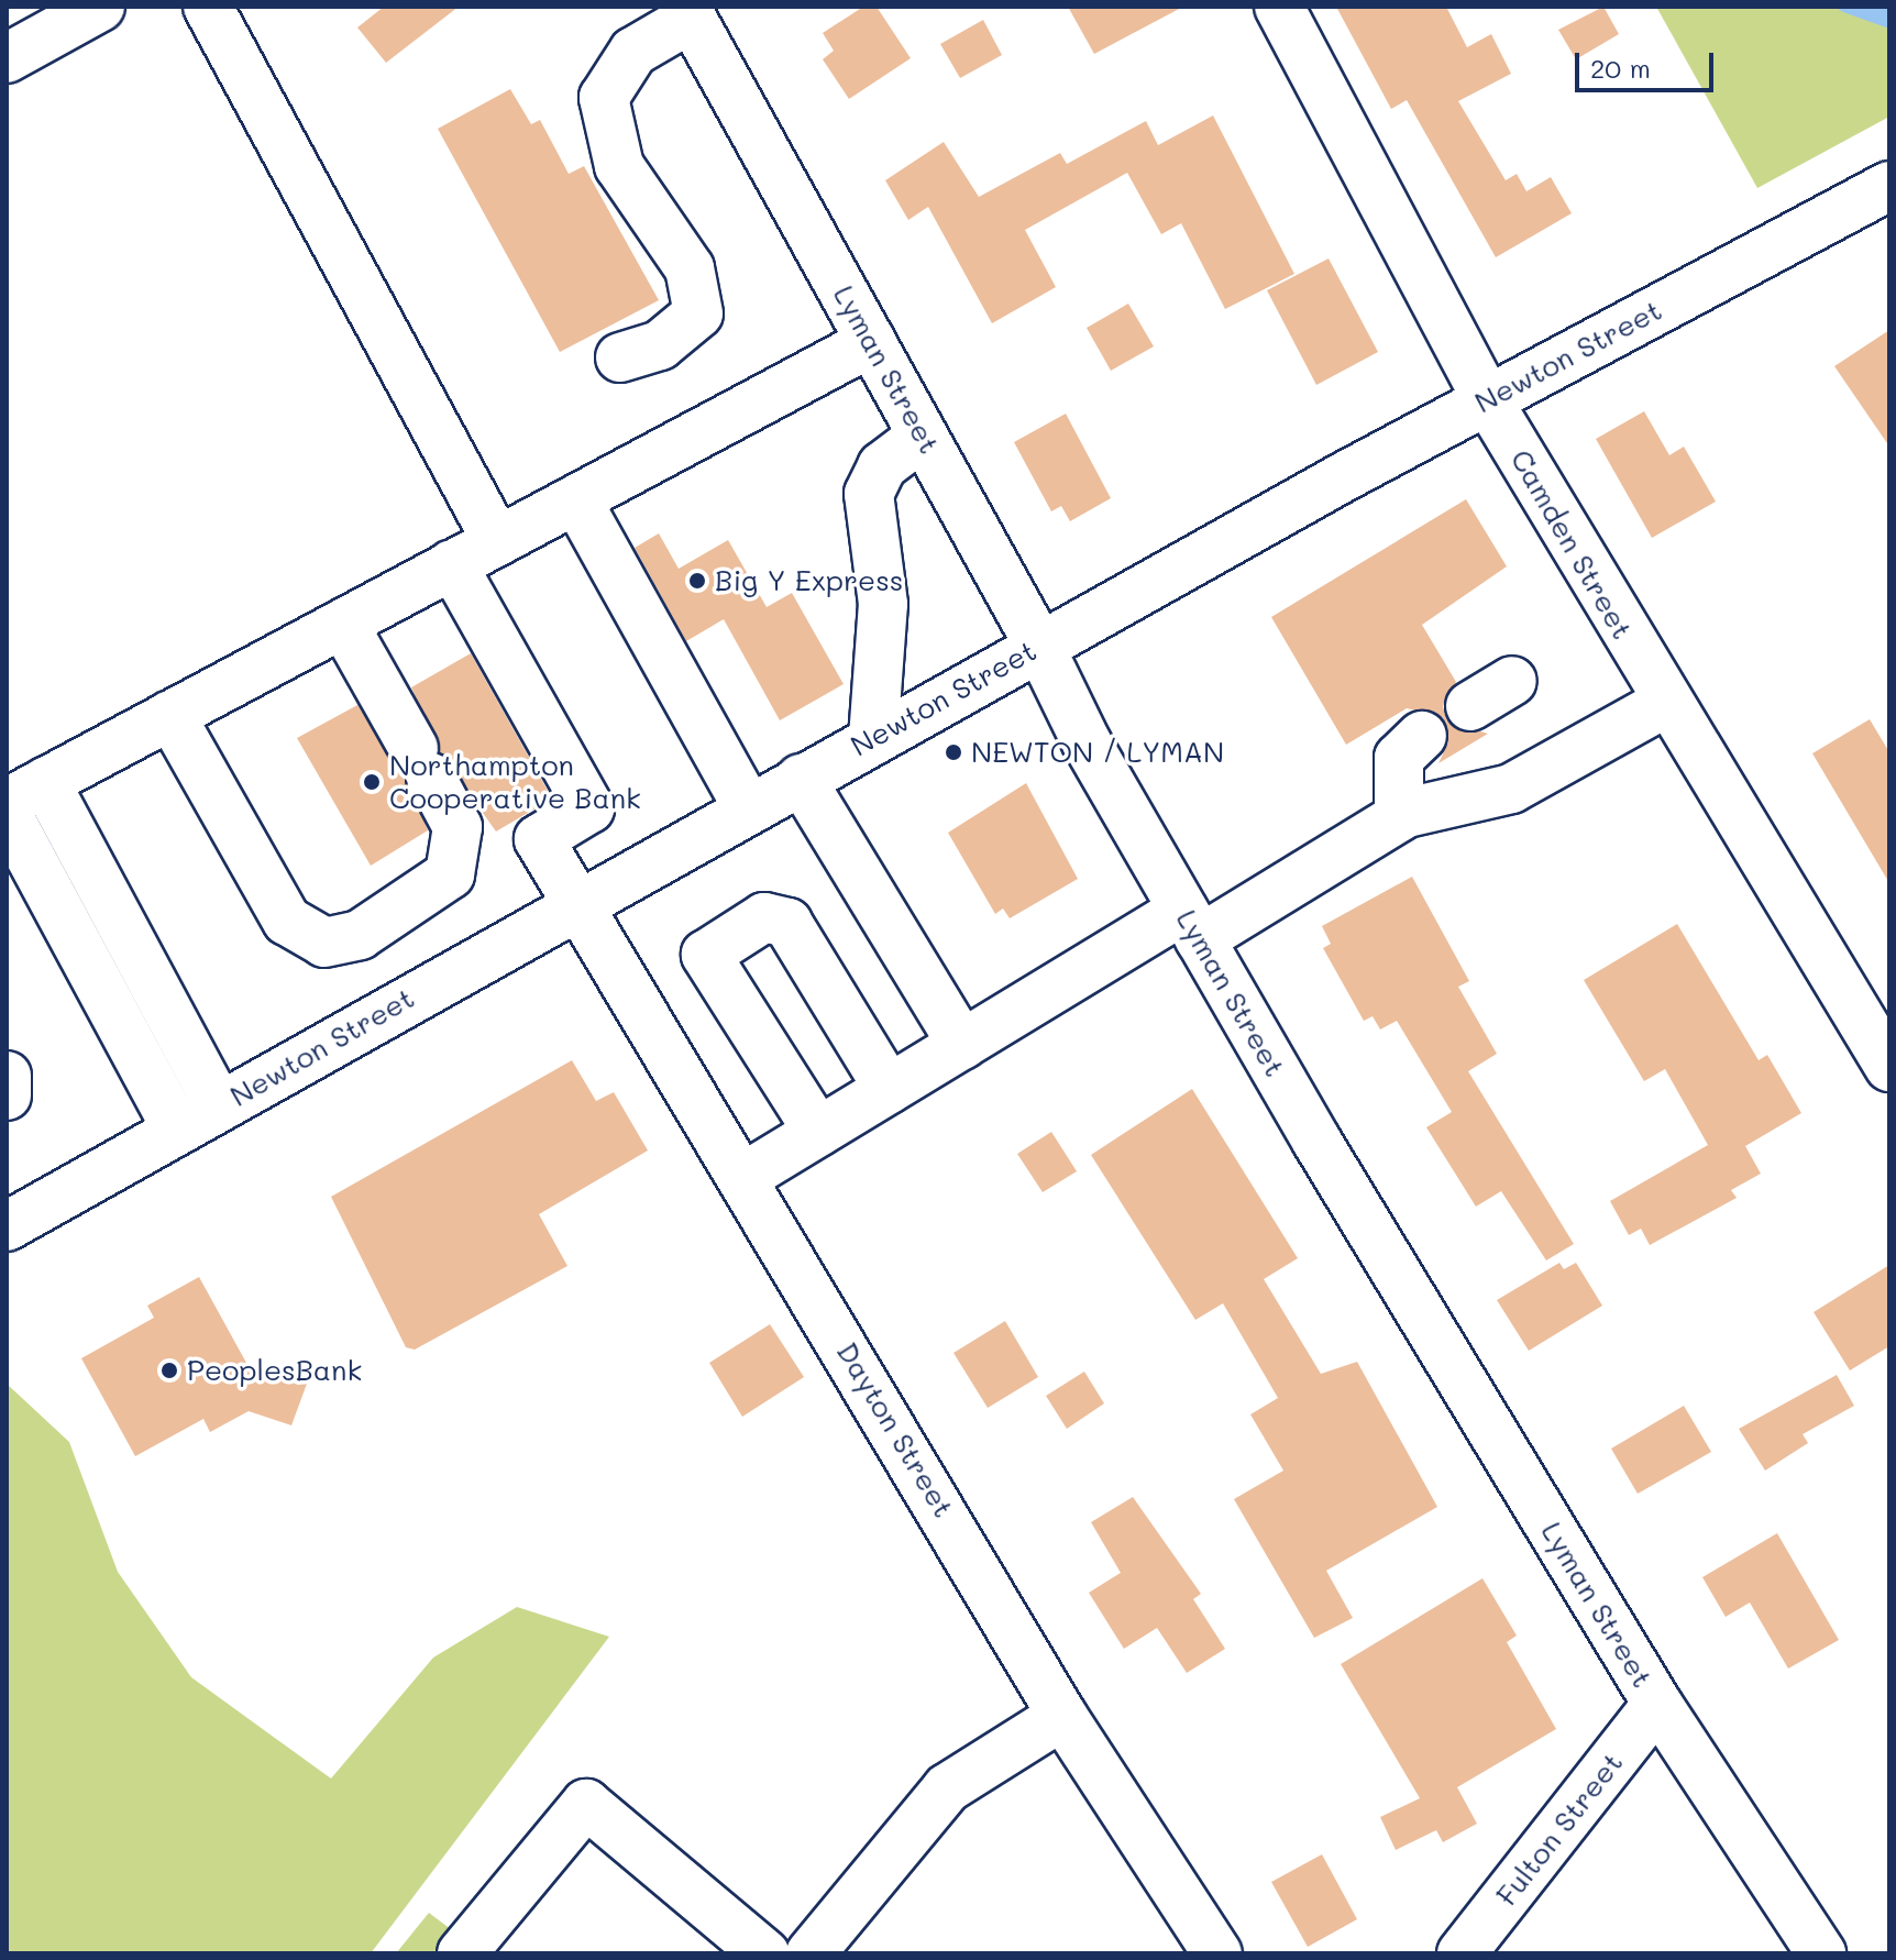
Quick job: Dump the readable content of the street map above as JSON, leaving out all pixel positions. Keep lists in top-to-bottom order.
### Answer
{
  "streets": {
    "street": [
      "Newton Street",
      "Lyman Street",
      "Camden Street",
      "Dayton Street",
      "Fulton Street"
    ]
  },
  "crossings": [
    ["Newton Street", "Lyman Street"],
    ["Newton Street", "Camden Street"],
    ["Newton Street", "Dayton Street"],
    ["Lyman Street", "Fulton Street"]
  ],
  "places": [
    "Big Y Express",
    "NEWTON / LYMAN",
    "Northampton Cooperative Bank",
    "PeoplesBank"
  ],
  "scale_bar": "20 m"
}
